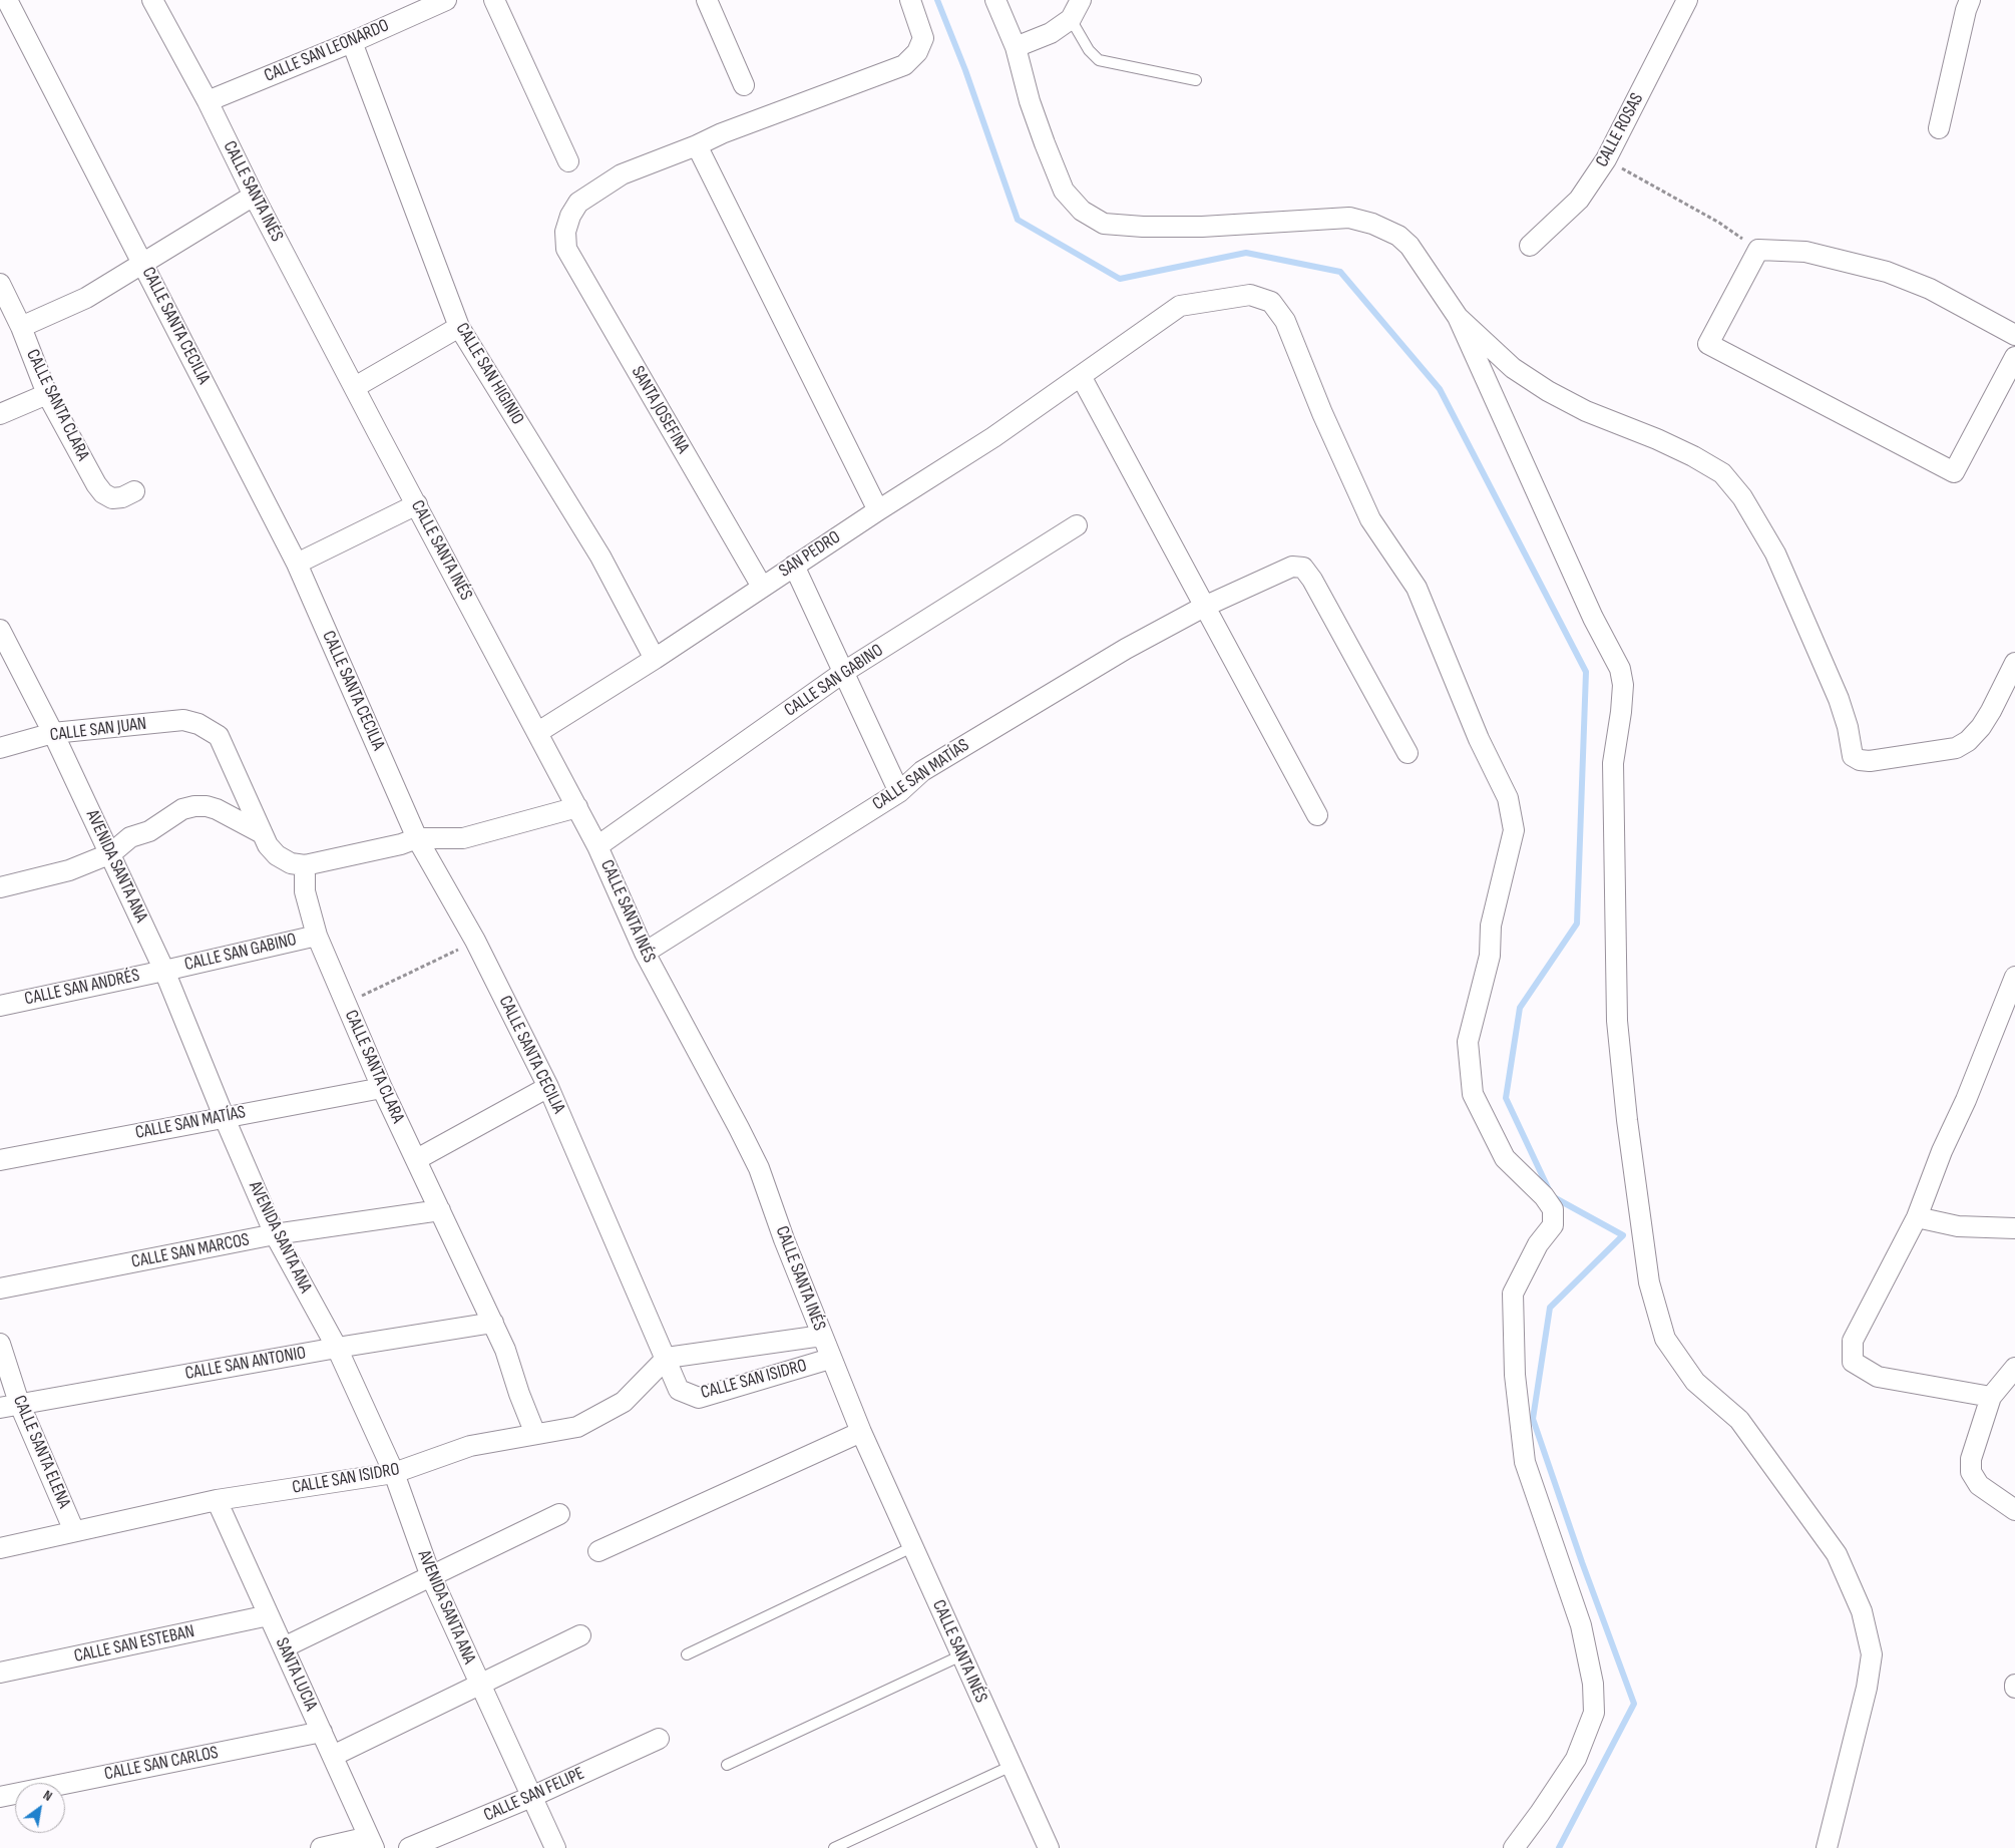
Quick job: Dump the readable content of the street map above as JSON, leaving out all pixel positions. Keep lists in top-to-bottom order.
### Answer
{
  "streets": {
    "street": [
      "CALLE SAN LEONARDO",
      "CALLE ROSAS",
      "CALLE SANTA INÉS",
      "CALLE SANTA CECILIA",
      "CALLE SAN HIGINIO",
      "CALLE SANTA CLARA",
      "SANTA JOSEFINA",
      "SAN PEDRO",
      "CALLE SAN GABINO",
      "CALLE SAN JUAN",
      "CALLE SAN MATÍAS",
      "AVENIDA SANTA ANA",
      "CALLE SAN ANDRÉS",
      "CALLE SAN MARCOS",
      "CALLE SAN ANTONIO",
      "CALLE SAN ISIDRO",
      "CALLE SANTA ELENA",
      "CALLE SAN ESTEBAN",
      "SANTA LUCIA",
      "CALLE SAN CARLOS",
      "CALLE SAN FELIPE"
    ]
  },
  "crossings": [
    ["CALLE SAN LEONARDO", "CALLE SANTA INÉS"],
    ["CALLE SAN LEONARDO", "CALLE SAN HIGINIO"],
    ["CALLE SANTA INÉS", "SAN PEDRO"],
    ["CALLE SANTA INÉS", "CALLE SAN GABINO"],
    ["CALLE SANTA INÉS", "CALLE SAN MATÍAS"],
    ["CALLE SANTA INÉS", "CALLE SAN ISIDRO"],
    ["CALLE SANTA CECILIA", "CALLE SAN ISIDRO"],
    ["CALLE SAN HIGINIO", "SAN PEDRO"],
    ["CALLE SANTA CLARA", "CALLE SAN GABINO"],
    ["CALLE SANTA CLARA", "CALLE SAN MATÍAS"],
    ["CALLE SANTA CLARA", "CALLE SAN MARCOS"],
    ["CALLE SANTA CLARA", "CALLE SAN ANTONIO"],
    ["CALLE SANTA CLARA", "CALLE SAN ISIDRO"],
    ["SANTA JOSEFINA", "SAN PEDRO"],
    ["CALLE SAN GABINO", "AVENIDA SANTA ANA"],
    ["CALLE SAN GABINO", "CALLE SAN ANDRÉS"],
    ["CALLE SAN JUAN", "AVENIDA SANTA ANA"],
    ["CALLE SAN MATÍAS", "AVENIDA SANTA ANA"],
    ["AVENIDA SANTA ANA", "CALLE SAN ANDRÉS"],
    ["AVENIDA SANTA ANA", "CALLE SAN MARCOS"],
    ["AVENIDA SANTA ANA", "CALLE SAN ANTONIO"],
    ["AVENIDA SANTA ANA", "CALLE SAN ISIDRO"],
    ["AVENIDA SANTA ANA", "CALLE SAN FELIPE"],
    ["CALLE SAN ANTONIO", "CALLE SANTA ELENA"],
    ["CALLE SAN ISIDRO", "CALLE SANTA ELENA"],
    ["CALLE SAN ISIDRO", "SANTA LUCIA"],
    ["CALLE SAN ESTEBAN", "SANTA LUCIA"],
    ["SANTA LUCIA", "CALLE SAN CARLOS"]
  ],
  "north": "top right"
}
